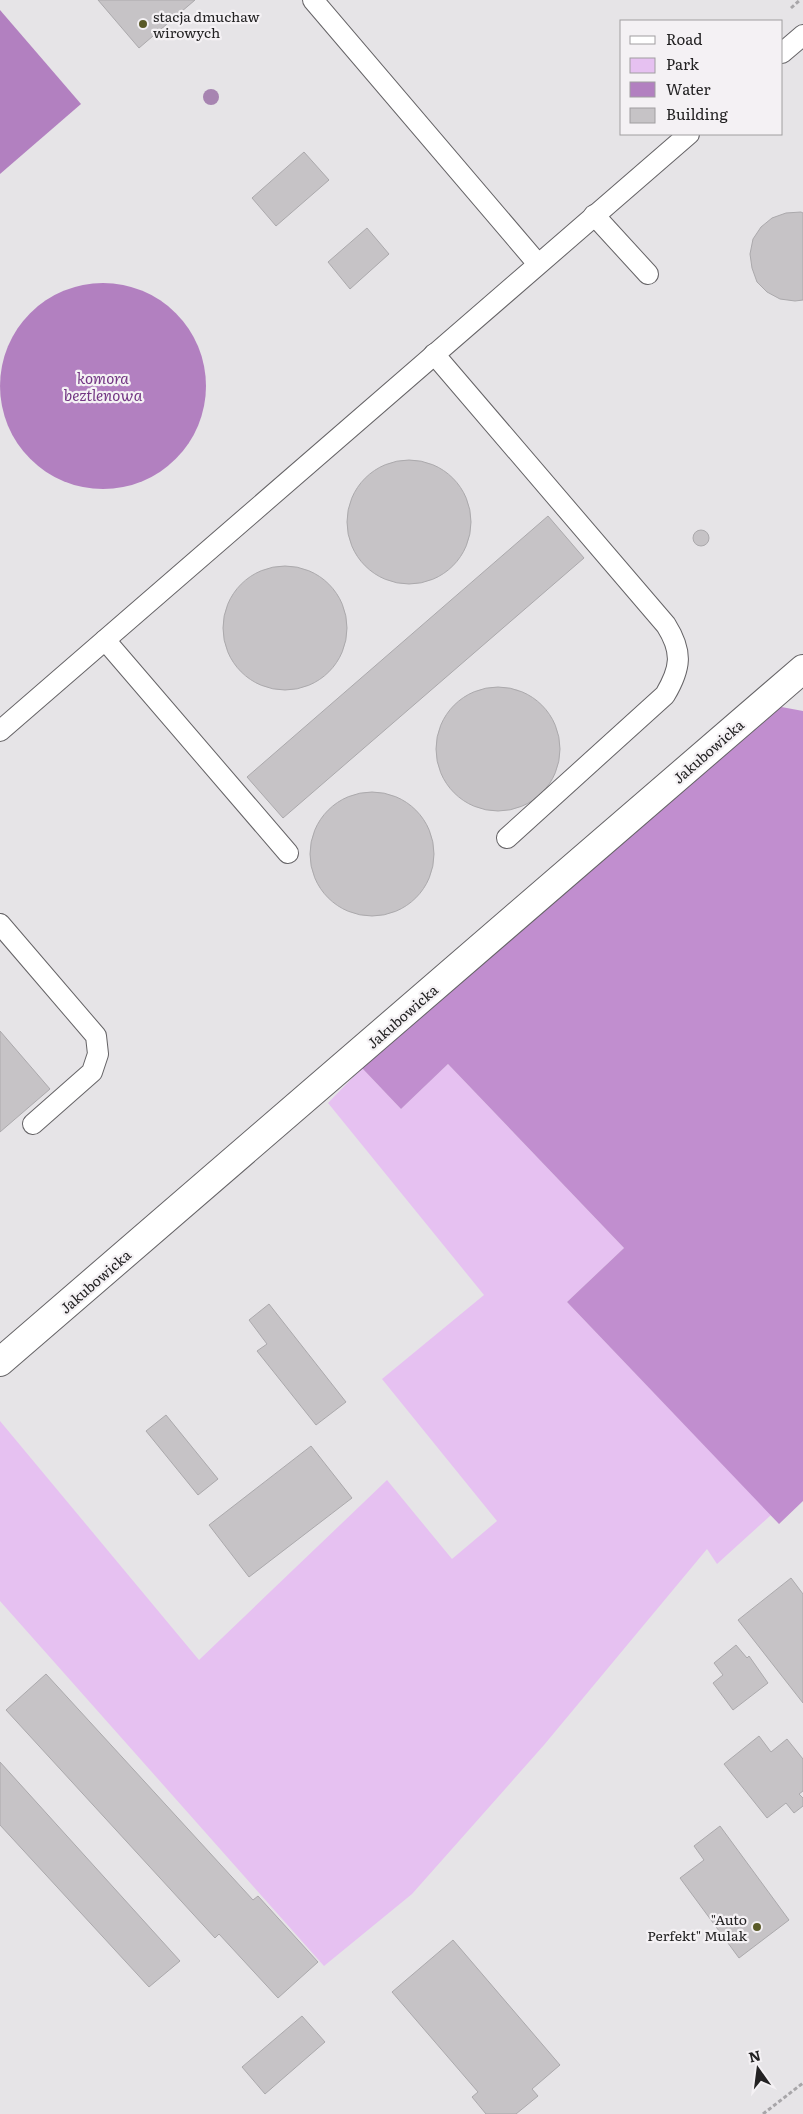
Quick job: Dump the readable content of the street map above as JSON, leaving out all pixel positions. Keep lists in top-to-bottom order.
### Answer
{
  "streets": {
    "street": ["Jakubowicka"]
  },
  "water": ["komora beztlenowa"],
  "places": ["stacja dmuchaw wirowych", "\"Auto Perfekt\" Mulak"],
  "legend": [
    "Road",
    "Park",
    "Water",
    "Building"
  ],
  "north": "top"
}
